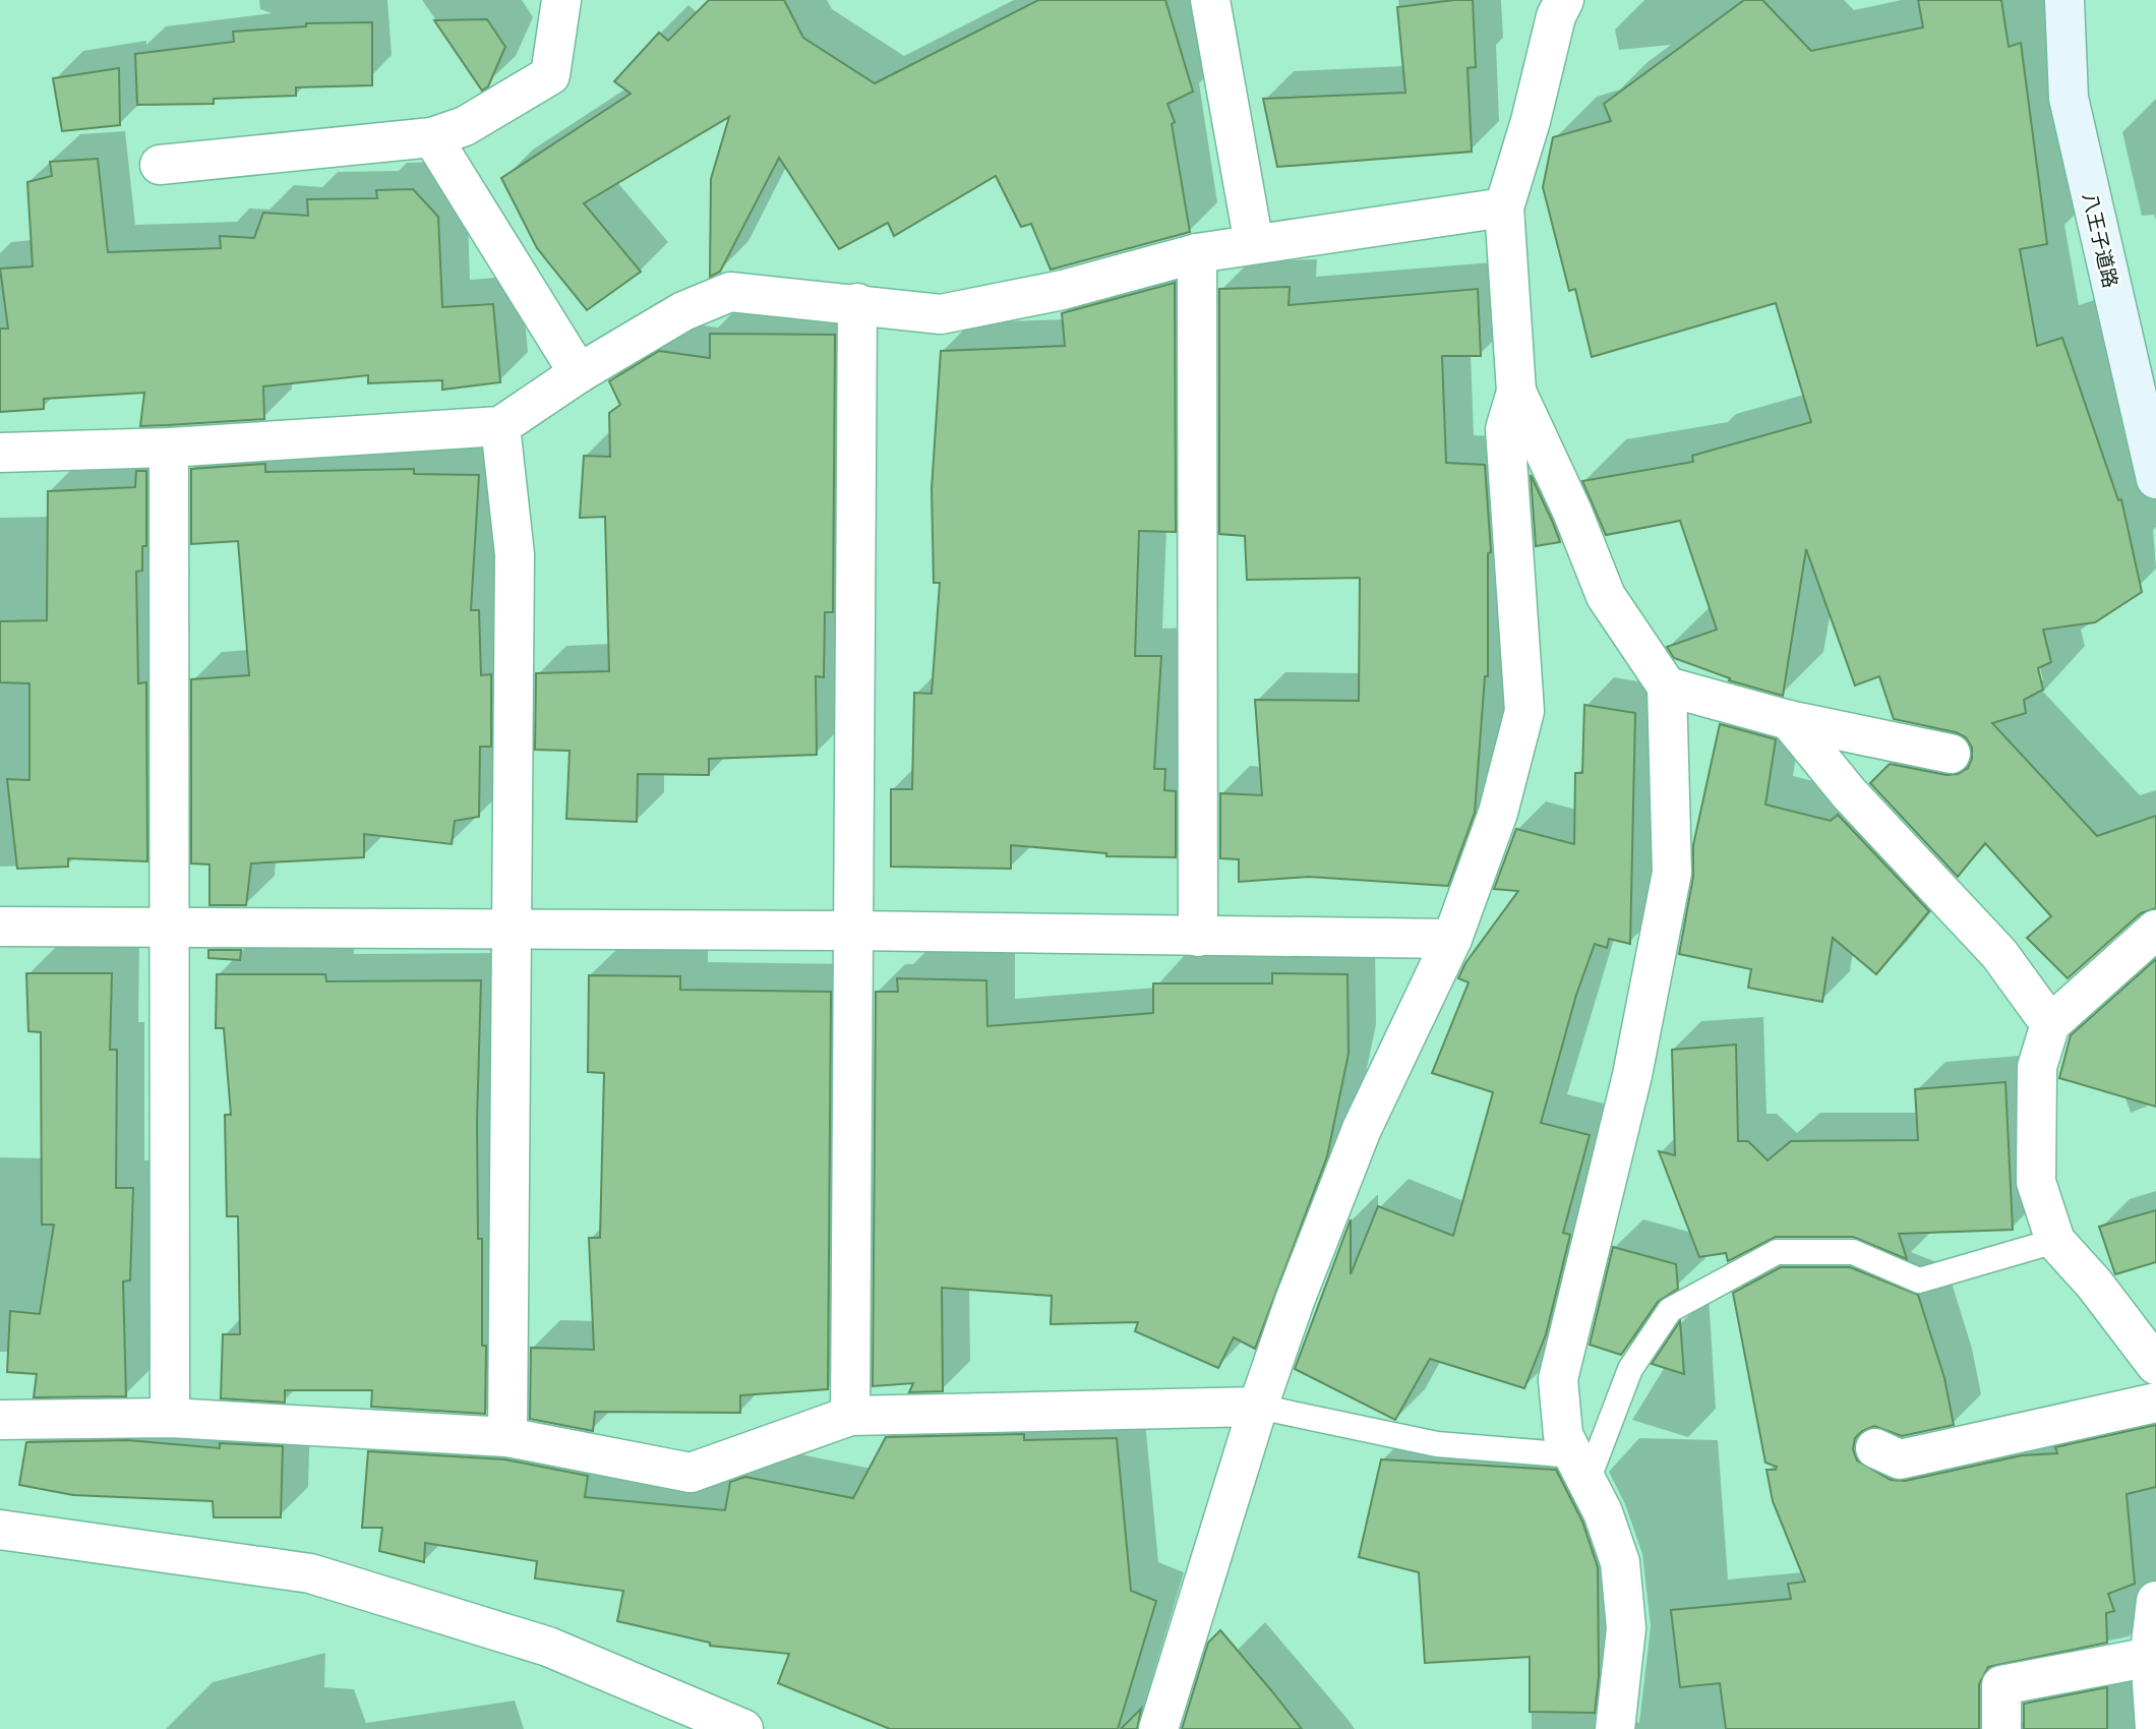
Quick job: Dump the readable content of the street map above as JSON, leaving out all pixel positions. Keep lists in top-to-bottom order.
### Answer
{
  "streets": {
    "street": ["八王子道路"]
  }
}
